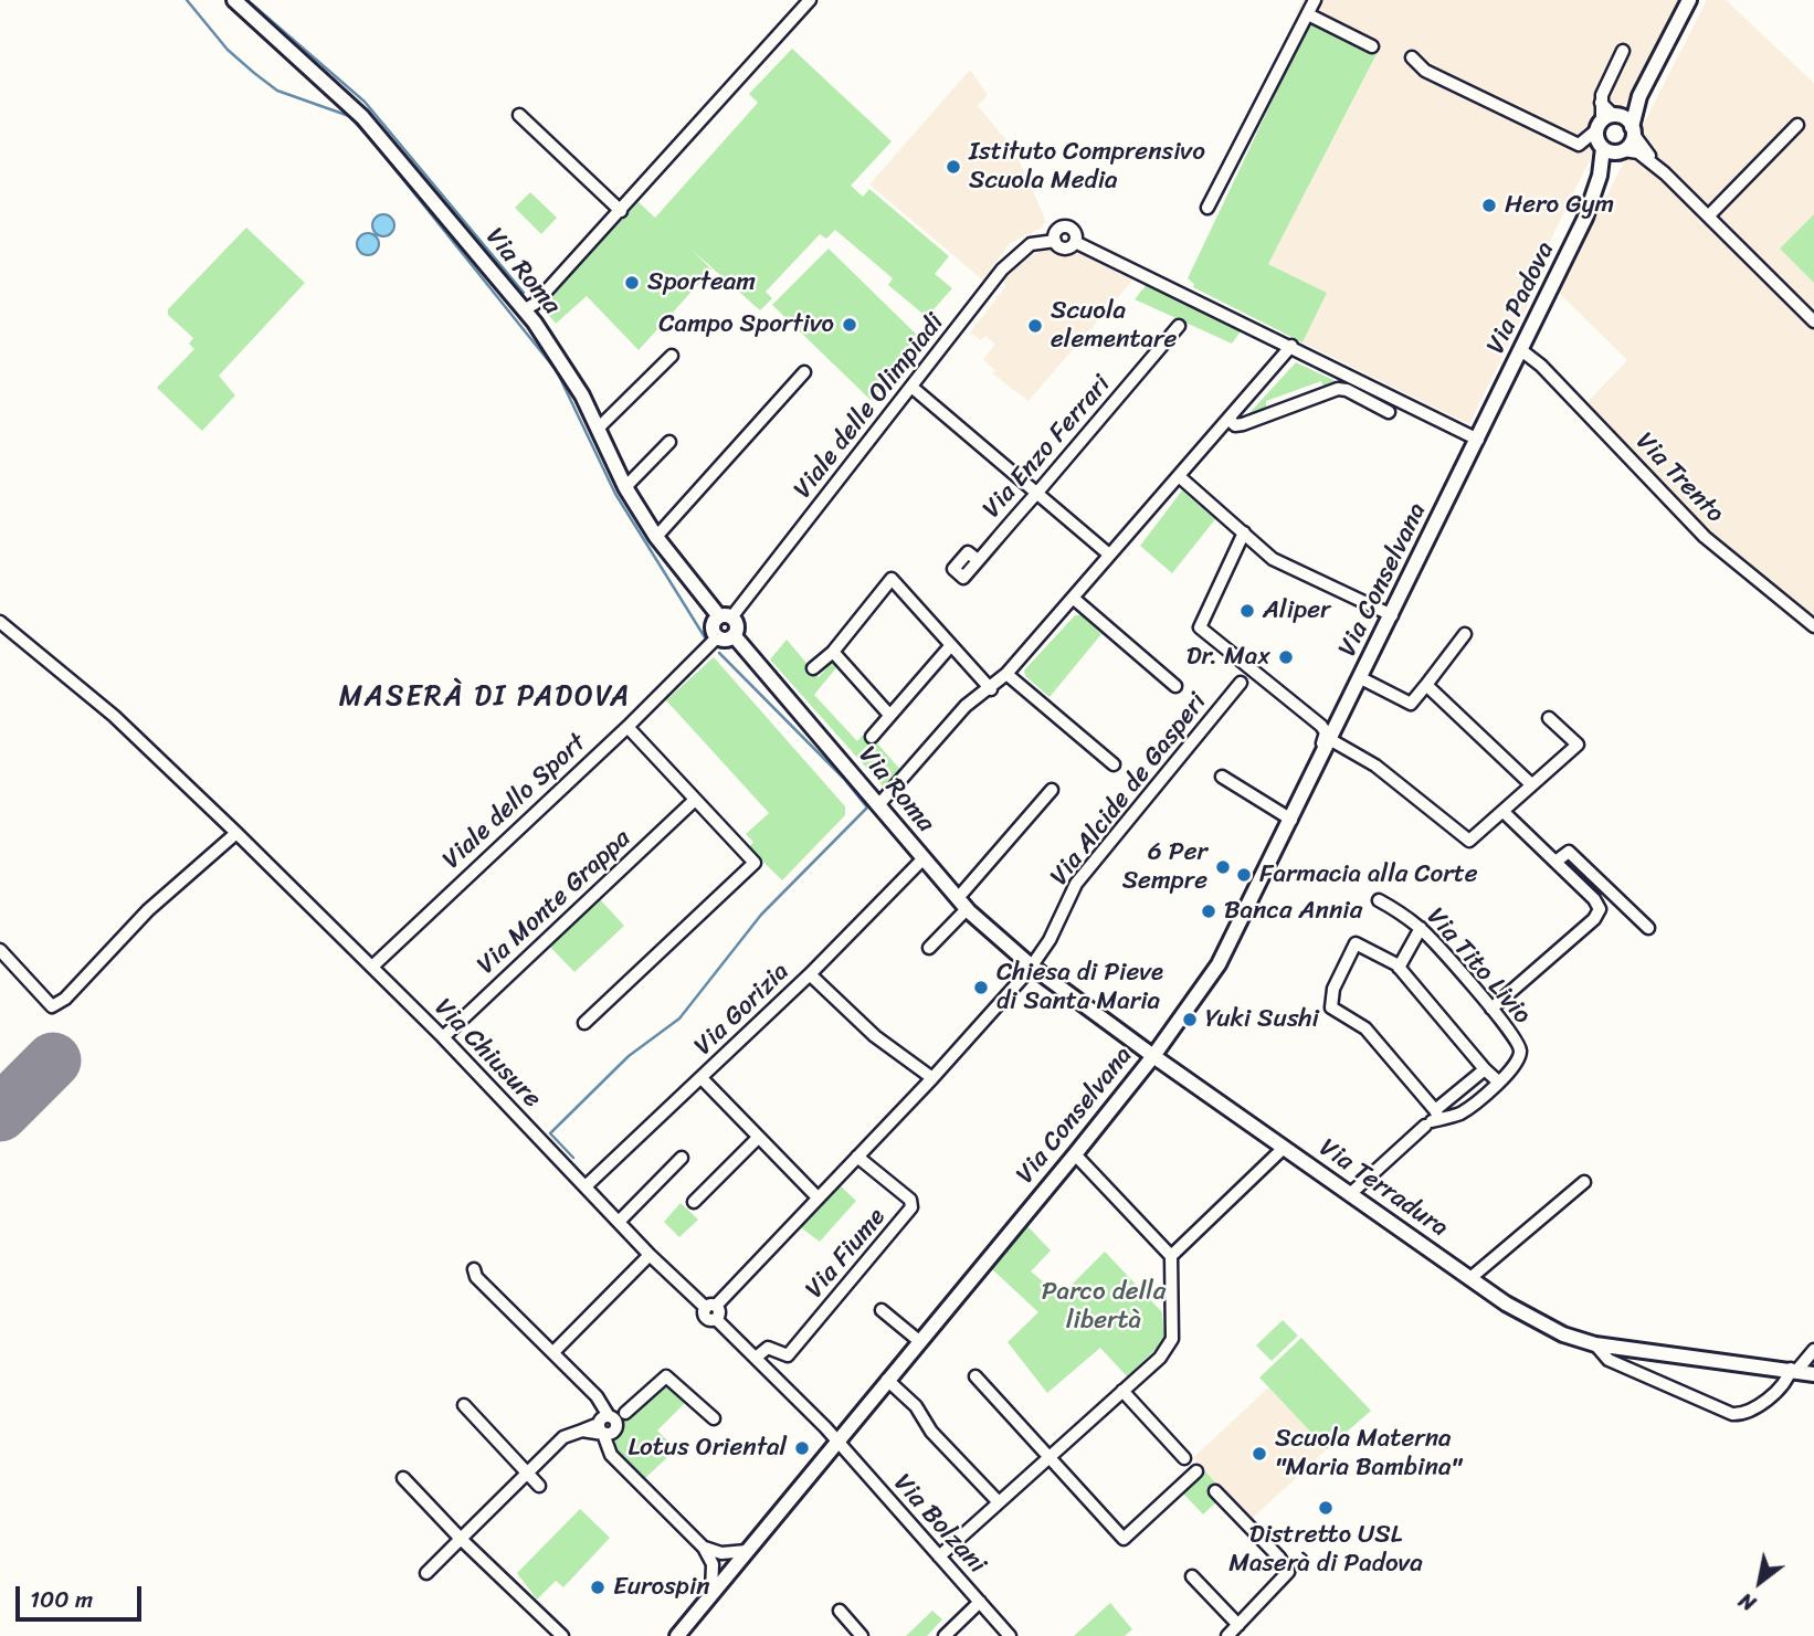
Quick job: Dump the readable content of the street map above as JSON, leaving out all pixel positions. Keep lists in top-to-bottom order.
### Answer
{
  "streets": {
    "main road": [
      "Via Roma",
      "Via Padova",
      "Via Conselvana",
      "Via Terradura"
    ],
    "street": [
      "Viale delle Olimpiadi",
      "Via Enzo Ferrari",
      "Via Trento",
      "Via Alcide de Gasperi",
      "Viale dello Sport",
      "Via Monte Grappa",
      "Via Tito Livio",
      "Via Gorizia",
      "Via Chiusure",
      "Via Fiume",
      "Via Bolzani"
    ]
  },
  "crossings": [
    ["Via Roma", "Viale delle Olimpiadi"],
    ["Via Roma", "Via Alcide de Gasperi"],
    ["Via Roma", "Viale dello Sport"],
    ["Via Roma", "Via Gorizia"],
    ["Via Roma", "Via Terradura"],
    ["Via Padova", "Via Trento"],
    ["Via Padova", "Via Conselvana"],
    ["Viale delle Olimpiadi", "Viale dello Sport"],
    ["Via Conselvana", "Via Chiusure"],
    ["Via Conselvana", "Via Terradura"],
    ["Via Conselvana", "Via Bolzani"],
    ["Via Alcide de Gasperi", "Via Terradura"],
    ["Viale dello Sport", "Via Chiusure"],
    ["Via Monte Grappa", "Via Chiusure"],
    ["Via Tito Livio", "Via Terradura"],
    ["Via Gorizia", "Via Chiusure"],
    ["Via Chiusure", "Via Fiume"],
    ["Via Chiusure", "Via Bolzani"]
  ],
  "districts": ["MASERÀ DI PADOVA"],
  "parks": ["Parco della libertà"],
  "places": [
    "Istituto Comprensivo Scuola Media",
    "Hero Gym",
    "Sporteam",
    "Campo Sportivo",
    "Scuola elementare",
    "Aliper",
    "Dr. Max",
    "6 Per Sempre",
    "Farmacia alla Corte",
    "Banca Annia",
    "Chiesa di Pieve di Santa Maria",
    "Yuki Sushi",
    "Lotus Oriental",
    "Scuola Materna \"Maria Bambina\"",
    "Distretto USL Maserà di Padova",
    "Eurospin"
  ],
  "scale_bar": "100 m",
  "north": "bottom left"
}
